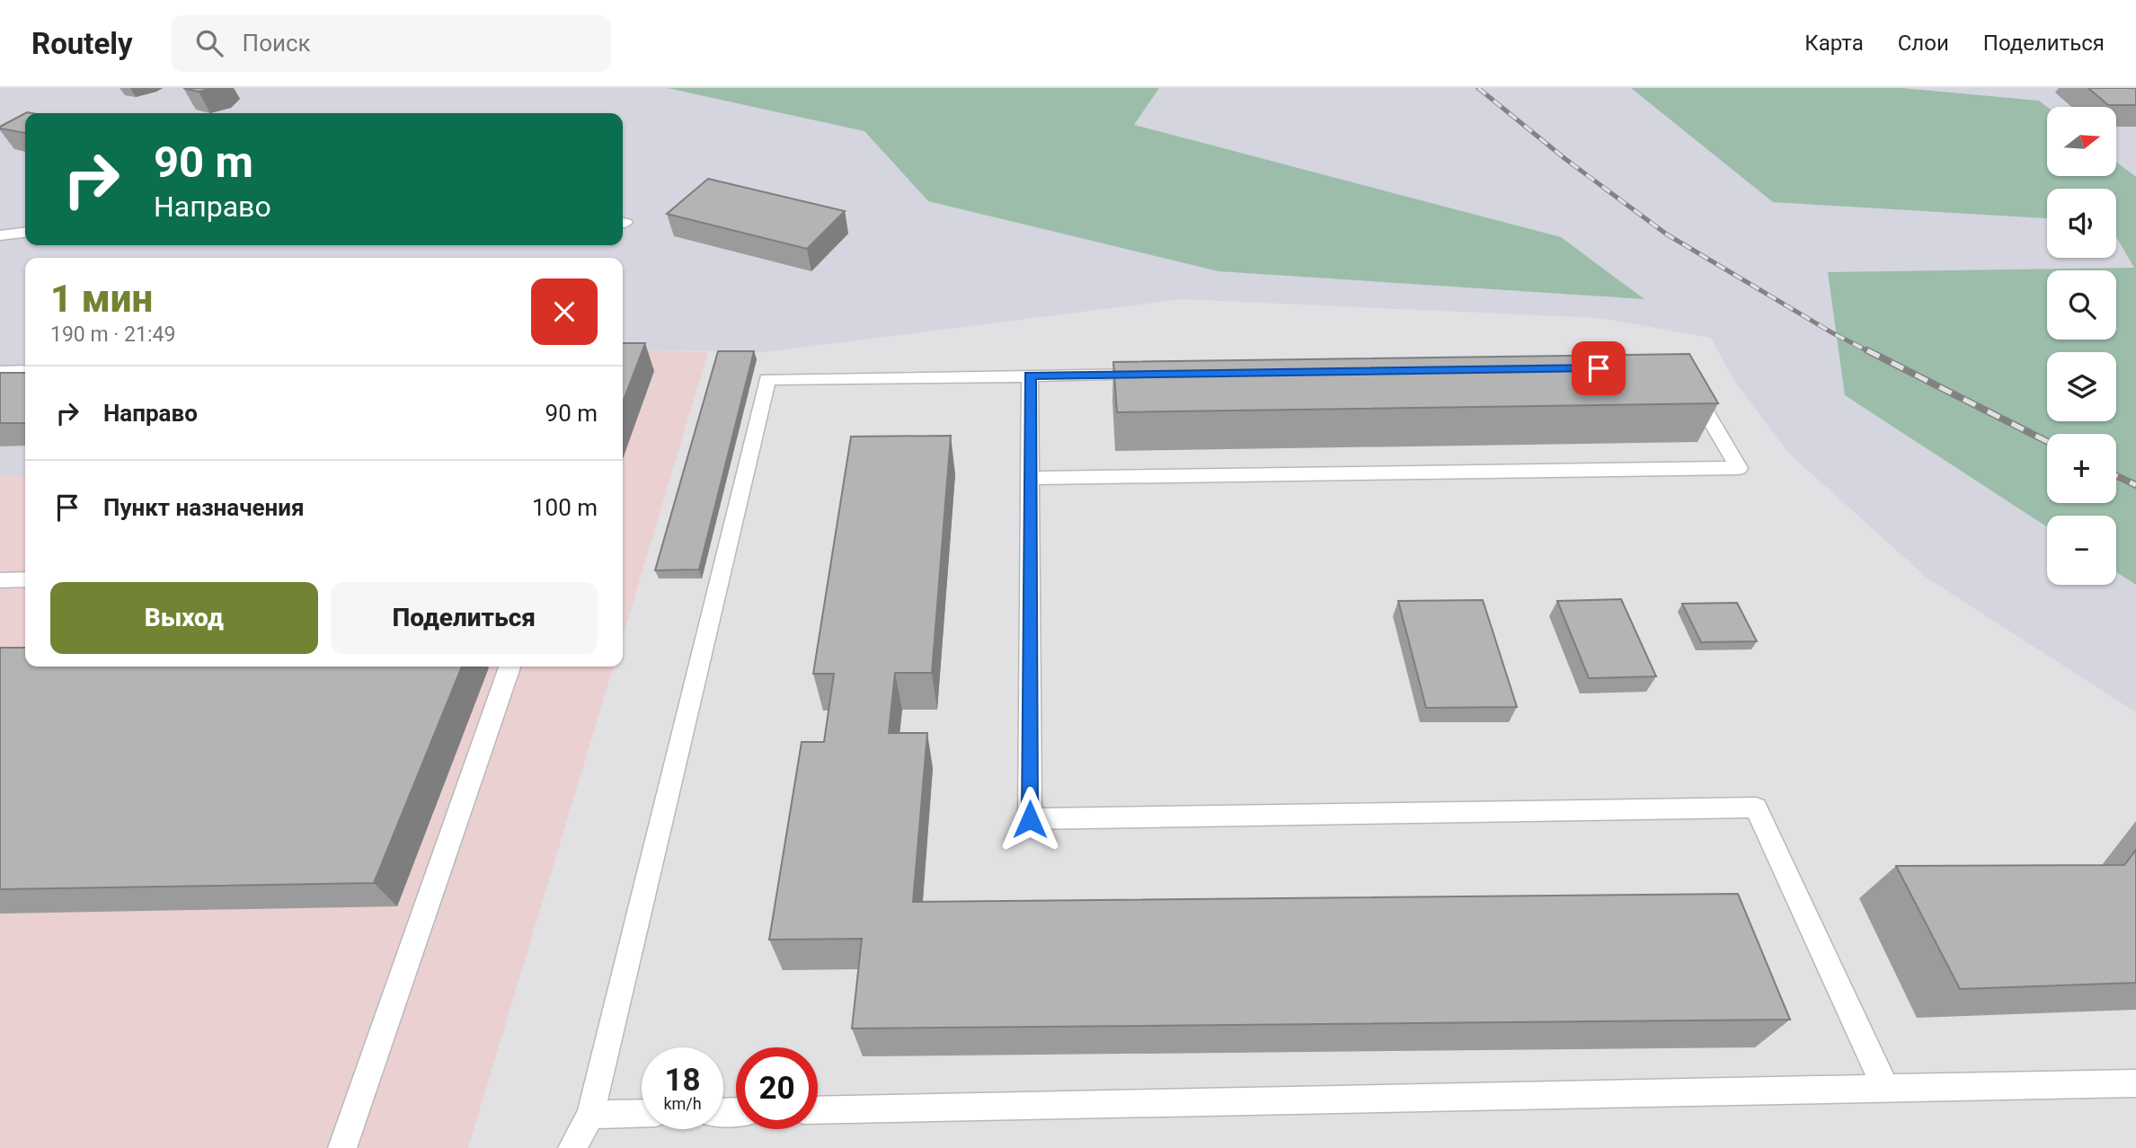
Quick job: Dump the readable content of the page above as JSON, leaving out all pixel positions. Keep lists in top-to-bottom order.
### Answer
{
  "north": "right",
  "page": {
    "header": "Routely",
    "search": "Поиск",
    "nav": ["Карта", "Слои", "Поделиться"],
    "map_buttons": ["+", "−"],
    "turn": ["90 m", "Направо"],
    "heading": ["1 мин", "190 m · 21:49"],
    "list": [
      {
        "name": "Направо",
        "value": "90 m"
      },
      {
        "name": "Пункт назначения",
        "value": "100 m"
      }
    ],
    "buttons": ["Выход", "Поделиться"],
    "speed": "18 km/h",
    "limit": "20"
  }
}
